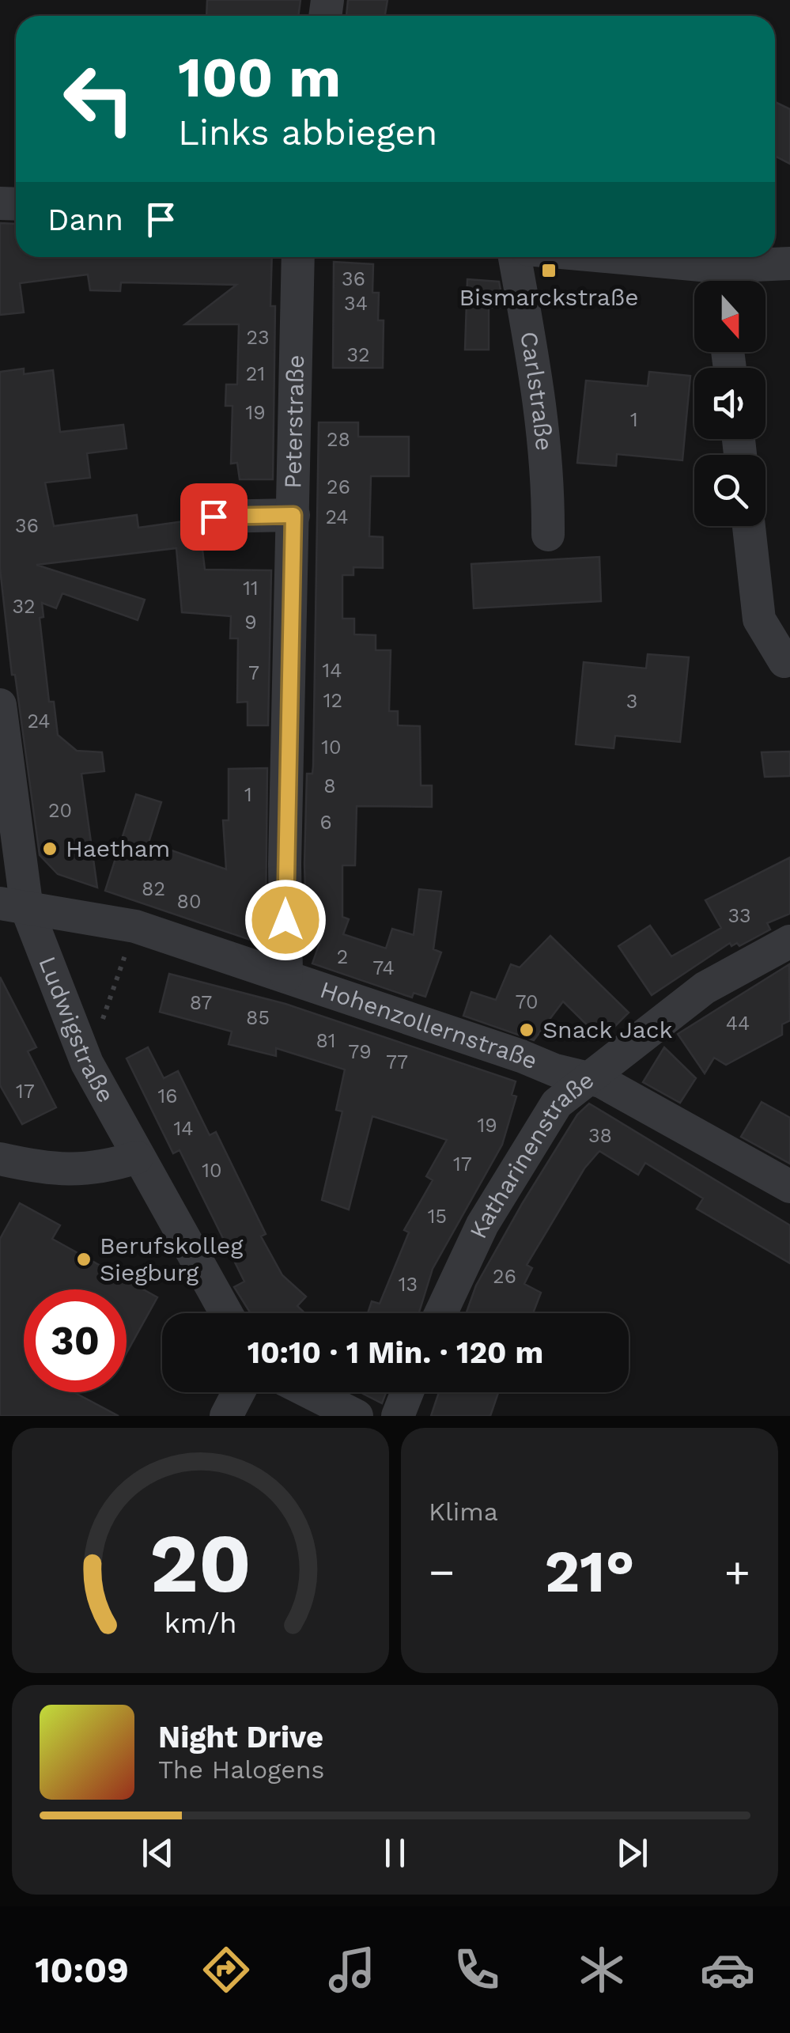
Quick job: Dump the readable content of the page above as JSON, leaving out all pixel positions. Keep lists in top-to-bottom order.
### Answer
{
  "streets": {
    "street": [
      "Carlstraße",
      "Peterstraße",
      "Hohenzollernstraße",
      "Ludwigstraße",
      "Katharinenstraße"
    ]
  },
  "crossings": [
    ["Peterstraße", "Hohenzollernstraße"],
    ["Hohenzollernstraße", "Ludwigstraße"],
    ["Hohenzollernstraße", "Katharinenstraße"]
  ],
  "places": {
    "transit": ["Bismarckstraße"],
    "other": ["Haetham", "Snack Jack", "Berufskolleg Siegburg"]
  },
  "house_numbers": [
    "36",
    "34",
    "23",
    "32",
    "21",
    "19",
    "1",
    "28",
    "26",
    "24",
    "36",
    "11",
    "32",
    "9",
    "14",
    "7",
    "12",
    "3",
    "24",
    "10",
    "8",
    "1",
    "20",
    "6",
    "82",
    "80",
    "33",
    "2",
    "74",
    "70",
    "87",
    "85",
    "44",
    "81",
    "79",
    "77",
    "17",
    "16",
    "19",
    "14",
    "38",
    "17",
    "10",
    "15",
    "26",
    "13"
  ],
  "north": "bottom",
  "page": {
    "turn": ["100 m", "Links abbiegen"],
    "then": "Dann",
    "limit": "30",
    "trip": "10:10 · 1 Min. · 120 m",
    "tile": "Klima",
    "heat": ["−", "21°", "+"],
    "song": ["Night Drive", "The Halogens"],
    "tabs": "10:09",
    "gauge": ["20", "km/h"]
  }
}
